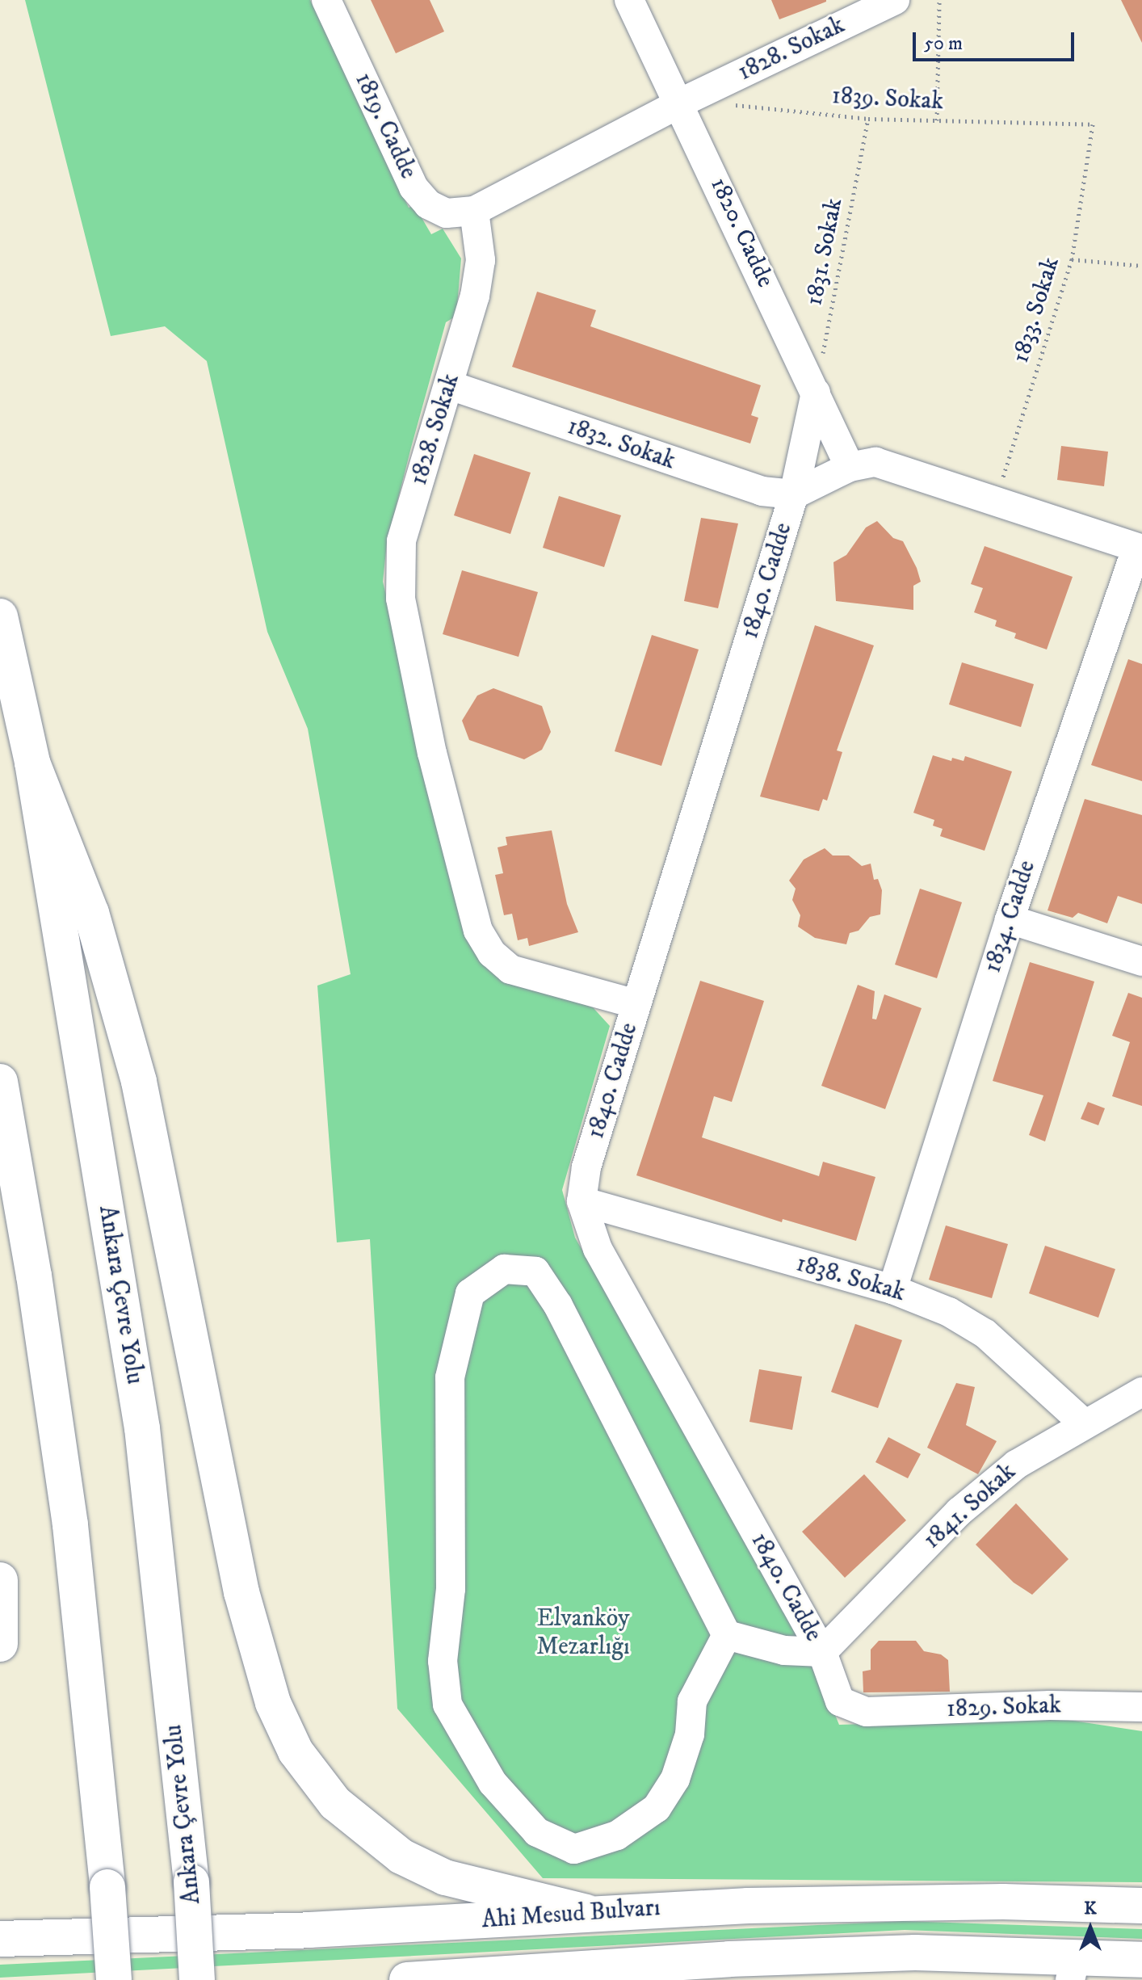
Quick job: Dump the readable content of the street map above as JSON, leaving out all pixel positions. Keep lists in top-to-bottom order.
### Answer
{
  "streets": {
    "main road": ["Ankara Çevre Yolu", "Ahi Mesud Bulvarı"],
    "street": [
      "1828. Sokak",
      "1819. Cadde",
      "1820. Cadde",
      "1832. Sokak",
      "1840. Cadde",
      "1834. Cadde",
      "1838. Sokak",
      "1841. Sokak",
      "1829. Sokak"
    ],
    "path": ["1839. Sokak", "1831. Sokak", "1833. Sokak"]
  },
  "crossings": [
    ["1828. Sokak", "1819. Cadde"],
    ["1828. Sokak", "1820. Cadde"],
    ["1828. Sokak", "1832. Sokak"],
    ["1828. Sokak", "1840. Cadde"],
    ["1839. Sokak", "1831. Sokak"],
    ["1839. Sokak", "1833. Sokak"],
    ["1820. Cadde", "1831. Sokak"],
    ["1820. Cadde", "1840. Cadde"],
    ["1831. Sokak", "1840. Cadde"],
    ["1832. Sokak", "1840. Cadde"],
    ["1840. Cadde", "1838. Sokak"],
    ["1840. Cadde", "1841. Sokak"],
    ["1840. Cadde", "1829. Sokak"],
    ["1834. Cadde", "1838. Sokak"],
    ["1838. Sokak", "1841. Sokak"]
  ],
  "parks": ["Elvanköy Mezarlığı"],
  "scale_bar": "50 m",
  "north": "top"
}
